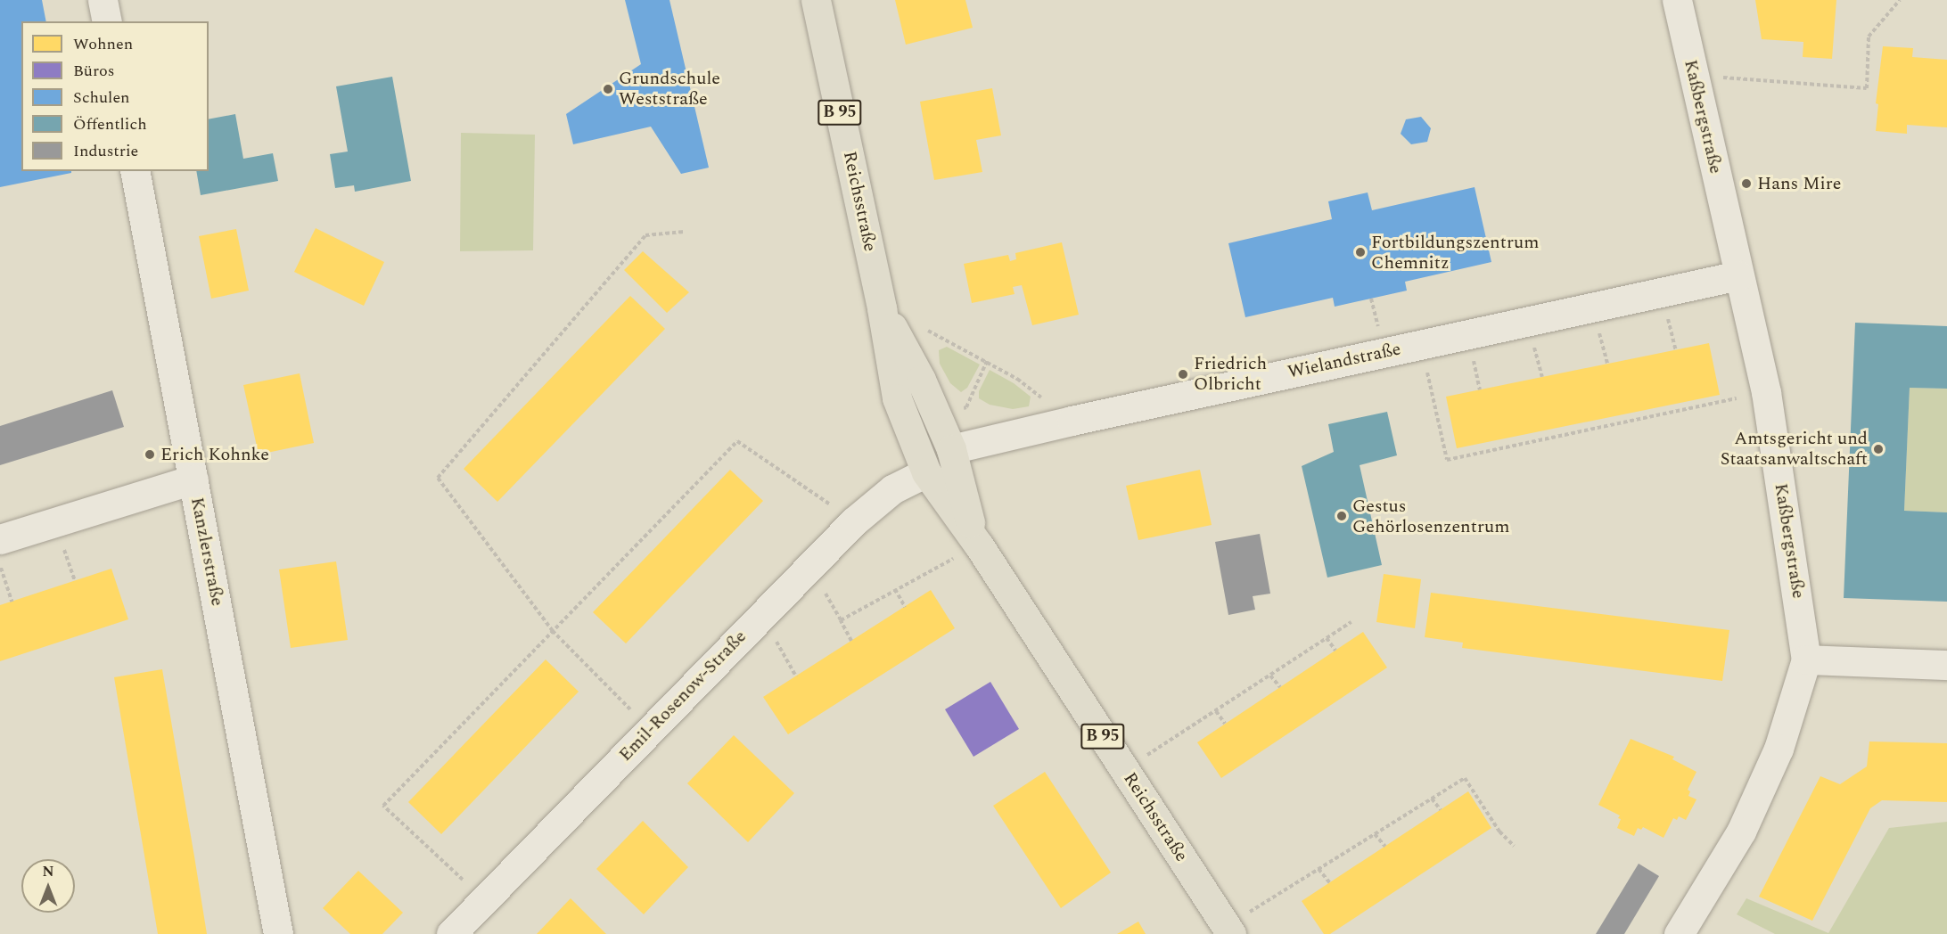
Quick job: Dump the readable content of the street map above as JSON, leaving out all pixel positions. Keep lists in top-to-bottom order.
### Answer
{
  "streets": {
    "main road": ["B 95", "Reichsstraße"],
    "street": [
      "Kaßbergstraße",
      "Wielandstraße",
      "Kanzlerstraße",
      "Emil-Rosenow-Straße"
    ]
  },
  "crossings": [
    ["Kaßbergstraße", "Wielandstraße"],
    ["Reichsstraße", "Wielandstraße"],
    ["Reichsstraße", "Emil-Rosenow-Straße"]
  ],
  "places": [
    "Grundschule Weststraße",
    "Hans Mire",
    "Fortbildungszentrum Chemnitz",
    "Friedrich Olbricht",
    "Amtsgericht und Staatsanwaltschaft",
    "Erich Kohnke",
    "Gestus Gehörlosenzentrum"
  ],
  "legend": [
    "Wohnen",
    "Büros",
    "Schulen",
    "Öffentlich",
    "Industrie"
  ],
  "north": "top"
}
